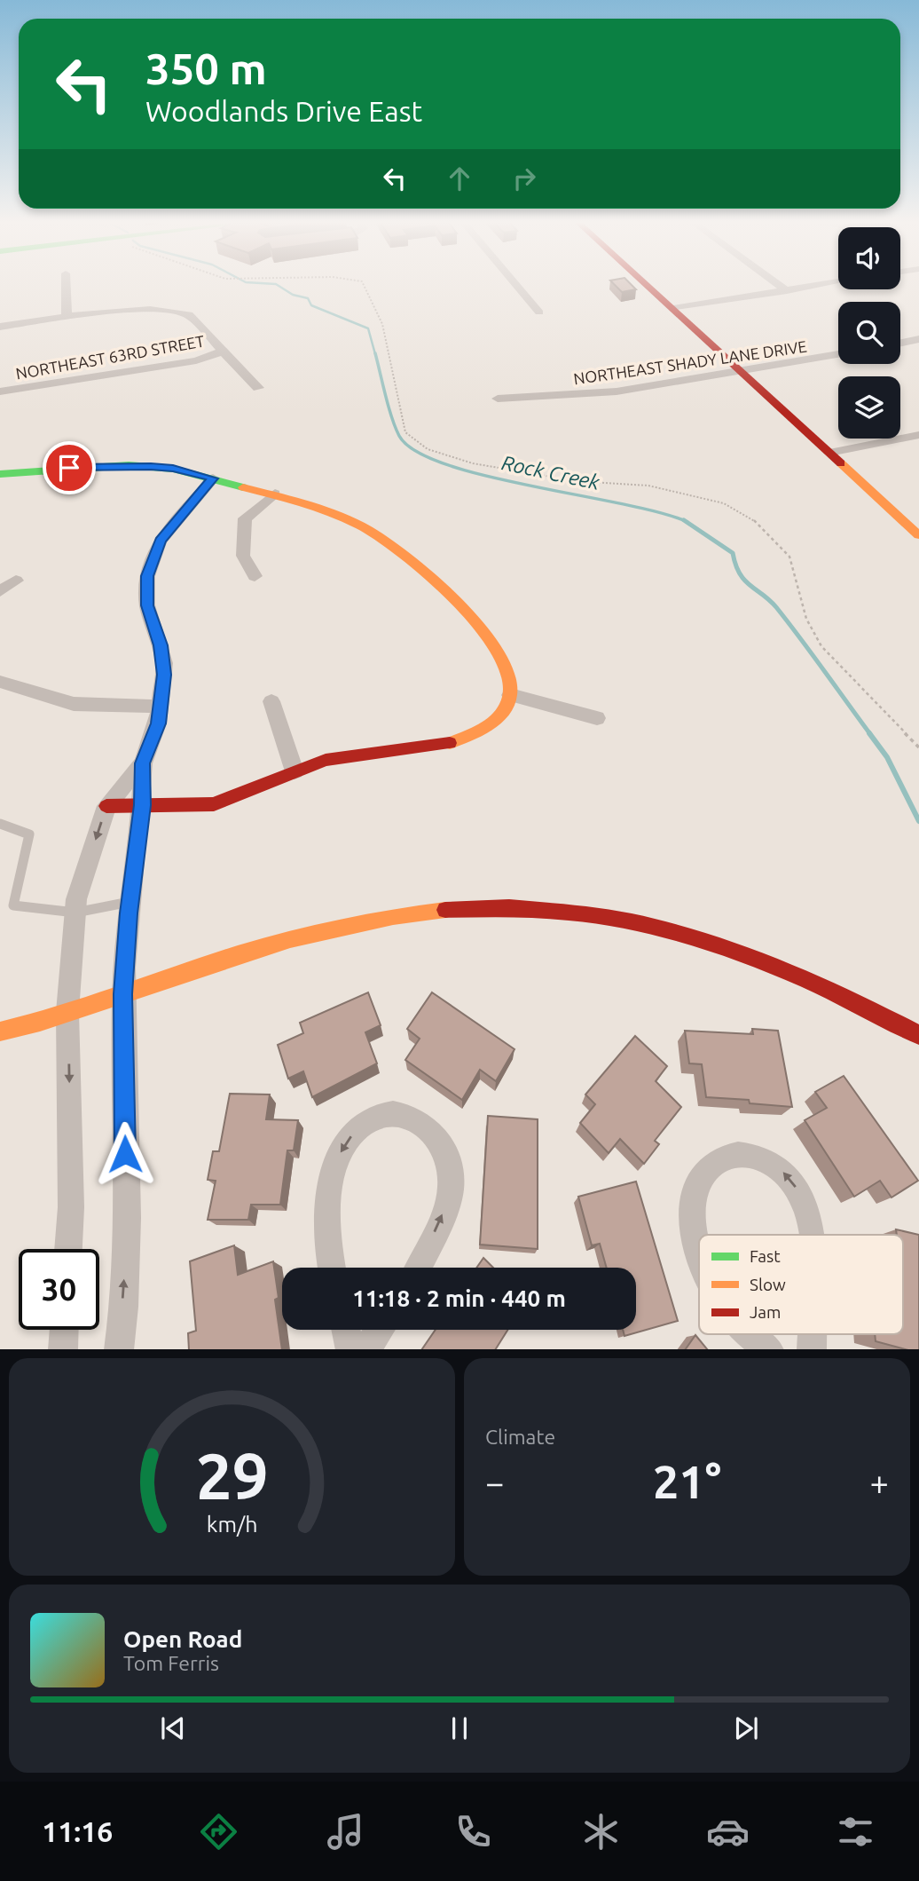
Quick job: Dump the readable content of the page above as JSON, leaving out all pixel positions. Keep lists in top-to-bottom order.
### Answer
{
  "streets": {
    "street": ["NORTHEAST 63RD STREET", "NORTHEAST SHADY LANE DRIVE"]
  },
  "water": ["Rock Creek"],
  "legend": ["Fast", "Slow", "Jam"],
  "page": {
    "turn": ["350 m", "Woodlands Drive East"],
    "limit": "30",
    "trip": "11:18 · 2 min · 440 m",
    "tile": "Climate",
    "heat": ["−", "21°", "+"],
    "song": ["Open Road", "Tom Ferris"],
    "tabs": "11:16",
    "gauge": ["29", "km/h"]
  }
}
